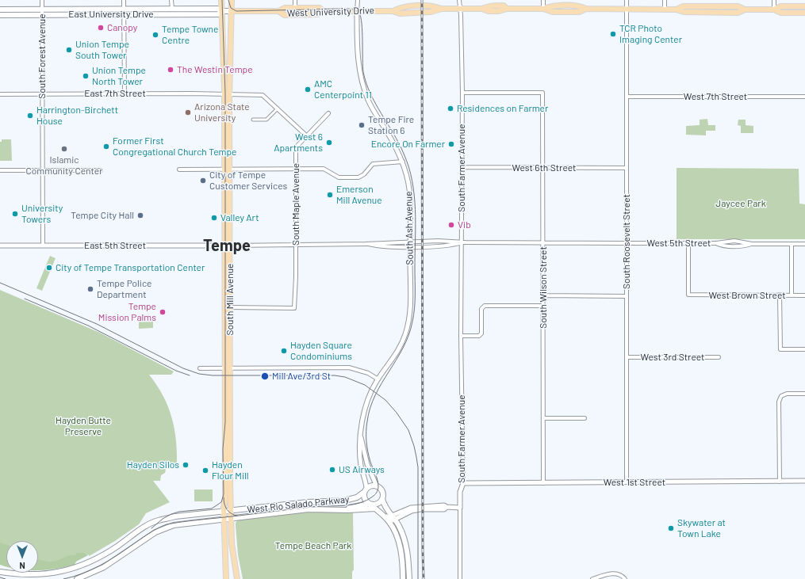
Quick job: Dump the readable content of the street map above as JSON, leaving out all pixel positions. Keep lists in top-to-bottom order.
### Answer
{
  "streets": {
    "main road": [
      "West University Drive",
      "East University Drive",
      "South Mill Avenue",
      "West Rio Salado Parkway"
    ],
    "street": [
      "South Forest Avenue",
      "East 7th Street",
      "West 7th Street",
      "South Farmer Avenue",
      "West 6th Street",
      "South Maple Avenue",
      "South Ash Avenue",
      "South Roosevelt Street",
      "West 5th Street",
      "East 5th Street",
      "South Wilson Street",
      "West Brown Street",
      "West 3rd Street",
      "West 1st Street"
    ]
  },
  "crossings": [
    ["West University Drive", "East University Drive"],
    ["West University Drive", "South Farmer Avenue"],
    ["West University Drive", "South Ash Avenue"],
    ["West University Drive", "South Roosevelt Street"],
    ["West University Drive", "South Mill Avenue"],
    ["East University Drive", "South Forest Avenue"],
    ["East University Drive", "South Mill Avenue"],
    ["South Forest Avenue", "East 7th Street"],
    ["South Forest Avenue", "East 5th Street"],
    ["East 7th Street", "South Mill Avenue"],
    ["West 7th Street", "South Roosevelt Street"],
    ["South Farmer Avenue", "West 6th Street"],
    ["South Farmer Avenue", "West 5th Street"],
    ["South Farmer Avenue", "South Wilson Street"],
    ["South Farmer Avenue", "West 1st Street"],
    ["West 6th Street", "South Roosevelt Street"],
    ["West 6th Street", "South Wilson Street"],
    ["South Maple Avenue", "West 5th Street"],
    ["South Maple Avenue", "South Mill Avenue"],
    ["South Ash Avenue", "West 5th Street"],
    ["South Ash Avenue", "West Rio Salado Parkway"],
    ["South Roosevelt Street", "West 5th Street"],
    ["South Roosevelt Street", "West 3rd Street"],
    ["South Roosevelt Street", "West 1st Street"],
    ["West 5th Street", "East 5th Street"],
    ["West 5th Street", "South Wilson Street"],
    ["West 5th Street", "West Brown Street"],
    ["West 5th Street", "South Mill Avenue"],
    ["East 5th Street", "South Mill Avenue"],
    ["South Wilson Street", "West 1st Street"],
    ["South Mill Avenue", "West Rio Salado Parkway"]
  ],
  "districts": ["Tempe"],
  "parks": ["Jaycee Park", "Hayden Butte Preserve", "Tempe Beach Park"],
  "places": [
    "Canopy",
    "TCR Photo Imaging Center",
    "Tempe Towne Centre",
    "Union Tempe South Tower",
    "The Westin Tempe",
    "Union Tempe North Tower",
    "AMC Centerpoint 11",
    "Residences on Farmer",
    "Arizona State University",
    "Harrington-Birchett House",
    "Tempe Fire Station 6",
    "West 6 Apartments",
    "Encore On Farmer",
    "Former First Congregational Church Tempe",
    "Islamic Community Center",
    "City of Tempe Customer Services",
    "Emerson Mill Avenue",
    "University Towers",
    "Tempe City Hall",
    "Valley Art",
    "Vib",
    "City of Tempe Transportation Center",
    "Tempe Police Department",
    "Tempe Mission Palms",
    "Hayden Square Condominiums",
    "Mill Ave/3rd St",
    "Hayden Silos",
    "US Airways",
    "Hayden Flour Mill",
    "Skywater at Town Lake"
  ],
  "north": "bottom"
}
